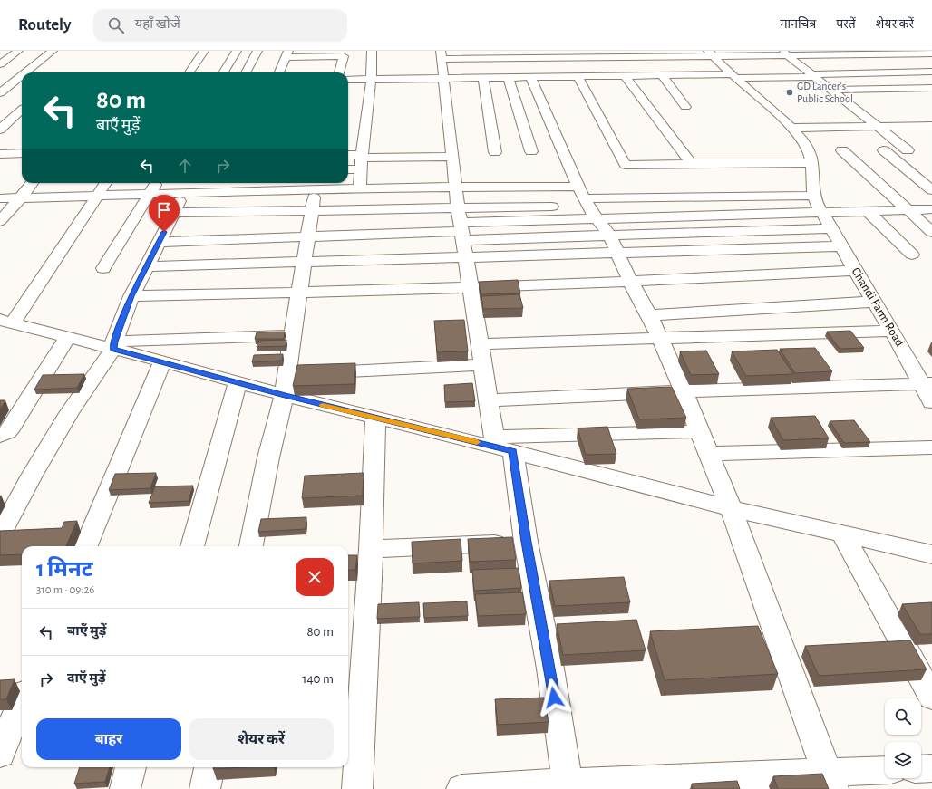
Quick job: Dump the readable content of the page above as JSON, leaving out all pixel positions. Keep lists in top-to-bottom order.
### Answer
{
  "streets": {
    "street": ["Chandi Farm Road"]
  },
  "places": ["GD Lancer's Public School"],
  "page": {
    "header": "Routely",
    "search": "यहाँ खोजें",
    "nav": ["मानचित्र", "परतें", "शेयर करें"],
    "turn": ["80 m", "बाएँ मुड़ें"],
    "heading": ["1 मिनट", "310 m · 09:26"],
    "list": [
      {
        "name": "बाएँ मुड़ें",
        "value": "80 m"
      },
      {
        "name": "दाएँ मुड़ें",
        "value": "140 m"
      }
    ],
    "buttons": ["बाहर", "शेयर करें"]
  }
}
